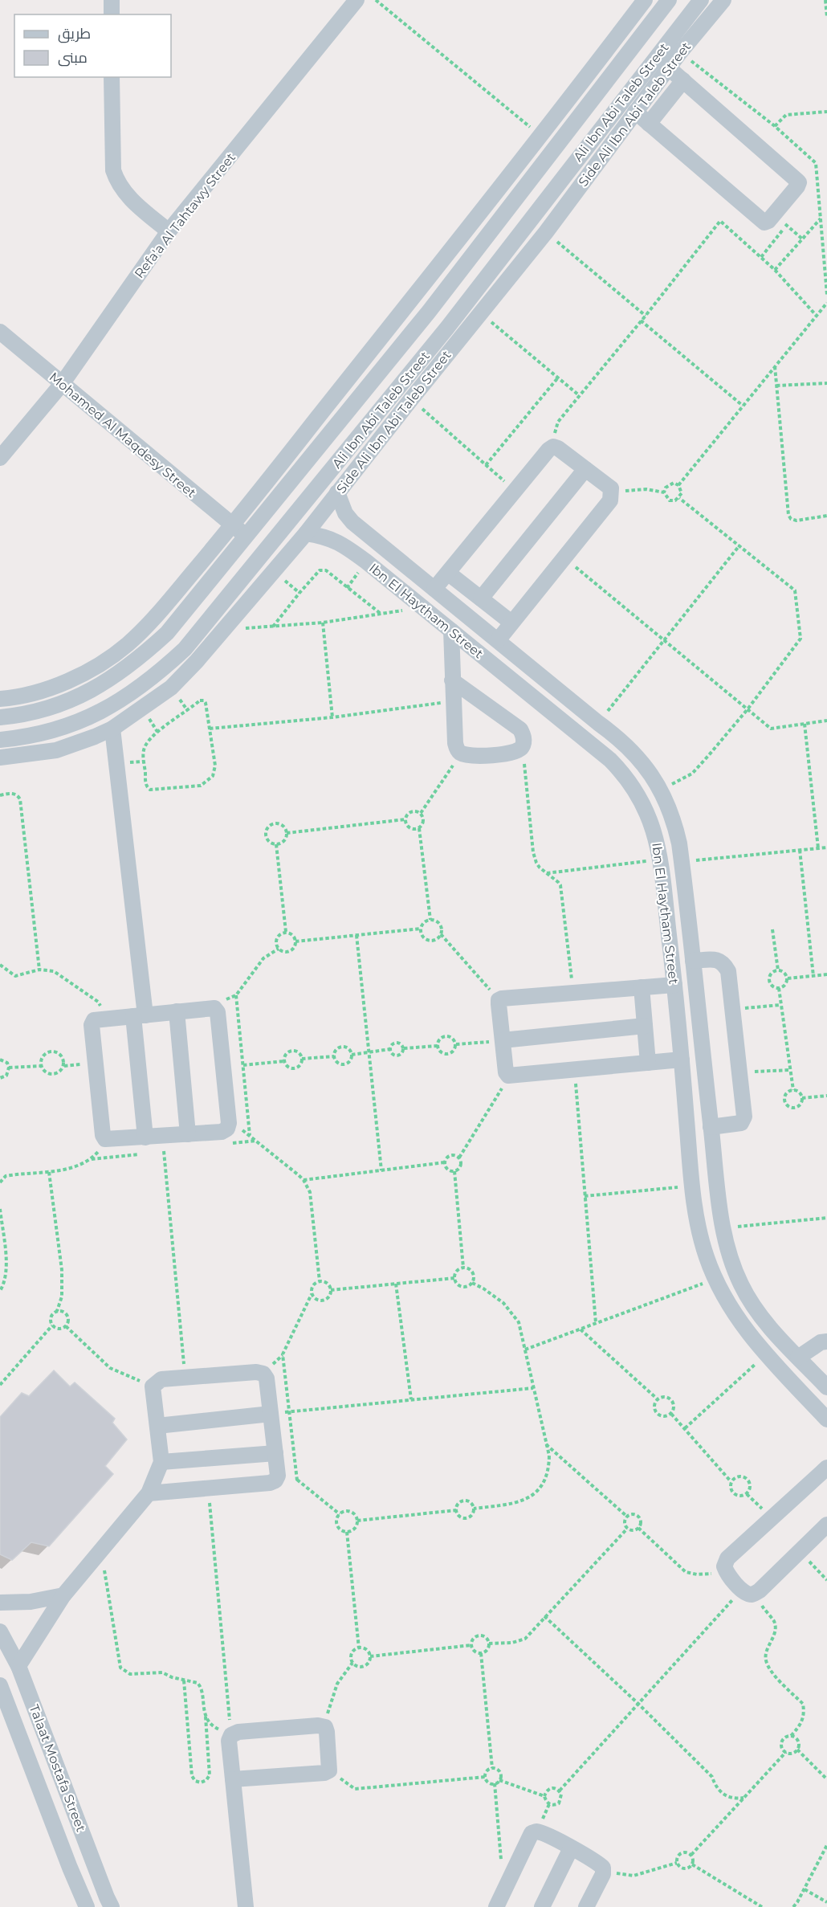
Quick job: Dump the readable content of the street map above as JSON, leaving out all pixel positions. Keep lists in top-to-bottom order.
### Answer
{
  "streets": {
    "street": [
      "Ali Ibn Abi Taleb Street",
      "Side Ali Ibn Abi Taleb Street",
      "Refa'a Al Tahtawy Street",
      "Mohamed Al Maqdesy Street",
      "Ibn El Haytham Street",
      "Talaat Mostafa Street"
    ]
  },
  "crossings": [
    ["Ali Ibn Abi Taleb Street", "Mohamed Al Maqdesy Street"],
    ["Side Ali Ibn Abi Taleb Street", "Ibn El Haytham Street"],
    ["Refa'a Al Tahtawy Street", "Mohamed Al Maqdesy Street"]
  ],
  "legend": ["طريق", "مبنى"]
}
